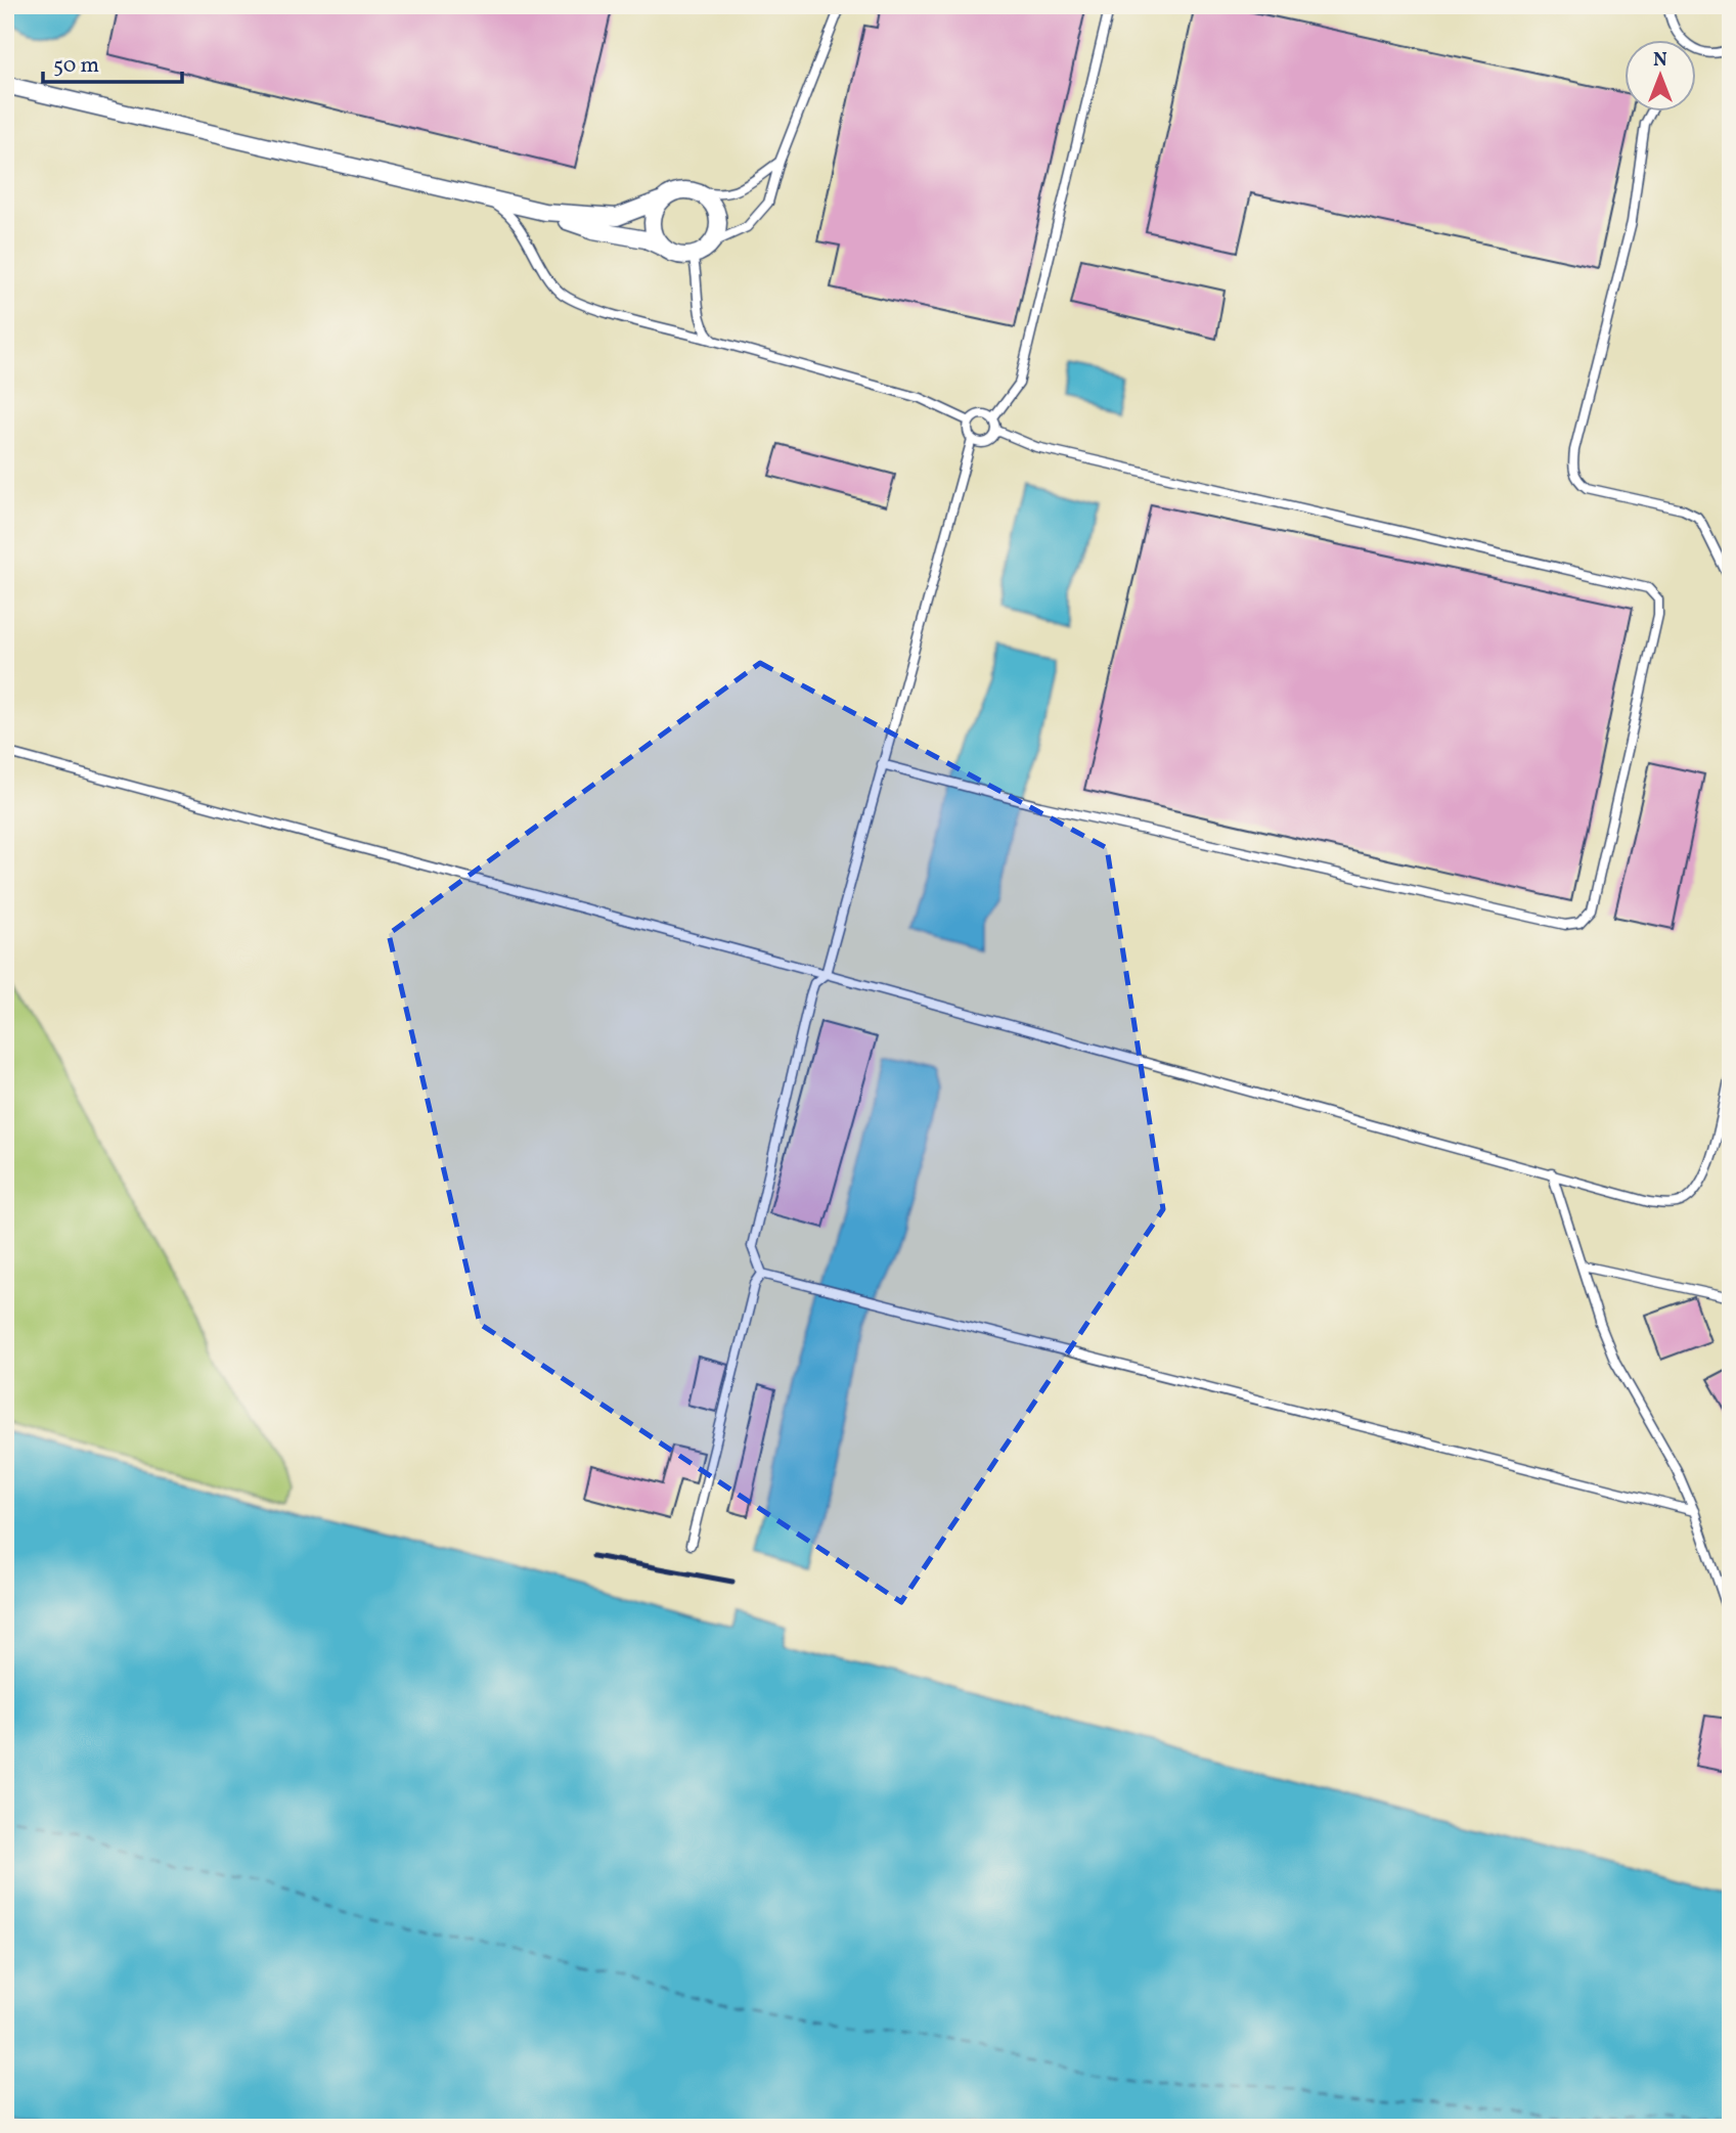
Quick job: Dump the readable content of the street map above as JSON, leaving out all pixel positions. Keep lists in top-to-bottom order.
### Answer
{
  "scale_bar": "50 m",
  "north": "top"
}
